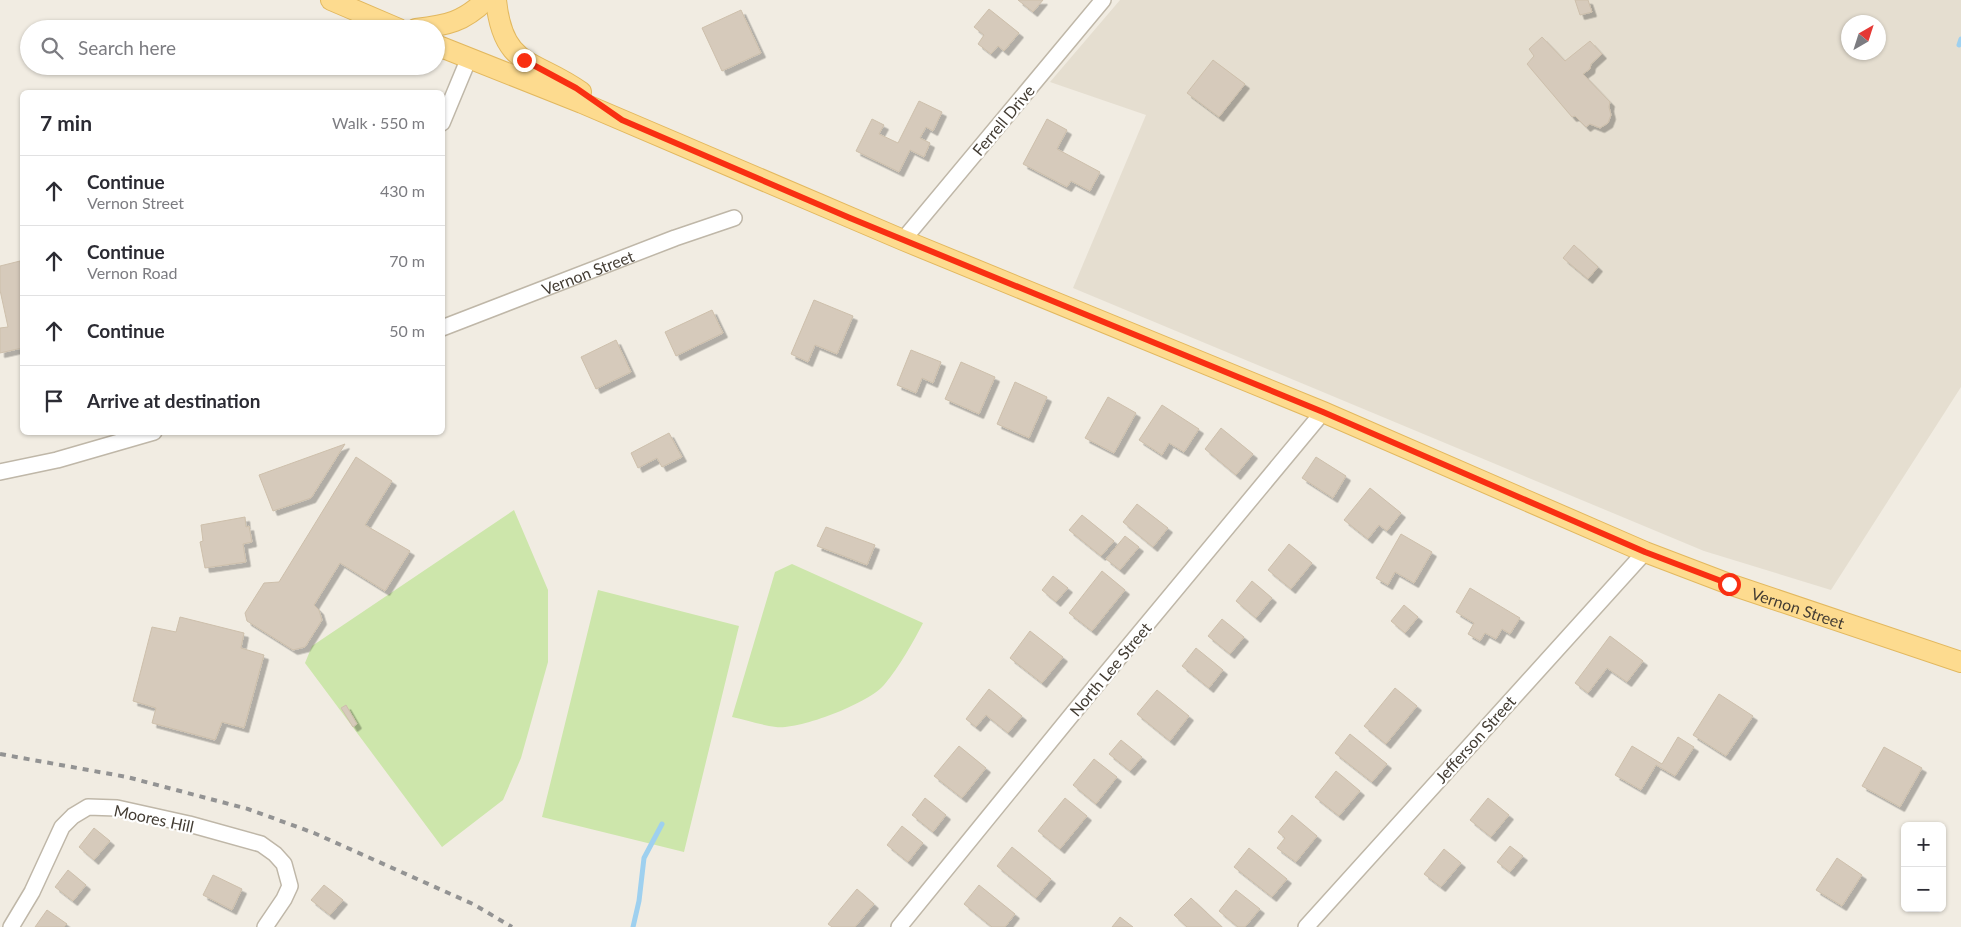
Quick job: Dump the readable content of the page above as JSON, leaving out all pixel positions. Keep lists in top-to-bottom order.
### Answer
{
  "streets": {
    "main road": ["Vernon Street"],
    "street": [
      "Ferrell Drive",
      "North Lee Street",
      "Jefferson Street",
      "Moores Hill"
    ]
  },
  "crossings": [
    ["Ferrell Drive", "Vernon Street"],
    ["Vernon Street", "North Lee Street"],
    ["Vernon Street", "Jefferson Street"]
  ],
  "north": "top right",
  "page": {
    "search": "Search here",
    "heading": ["7 min", "Walk · 550 m"],
    "list": [
      ["Continue", "Vernon Street", "430 m"],
      ["Continue", "Vernon Road", "70 m"],
      ["Continue", "50 m"],
      "Arrive at destination"
    ],
    "map_buttons": ["+", "−"]
  }
}
